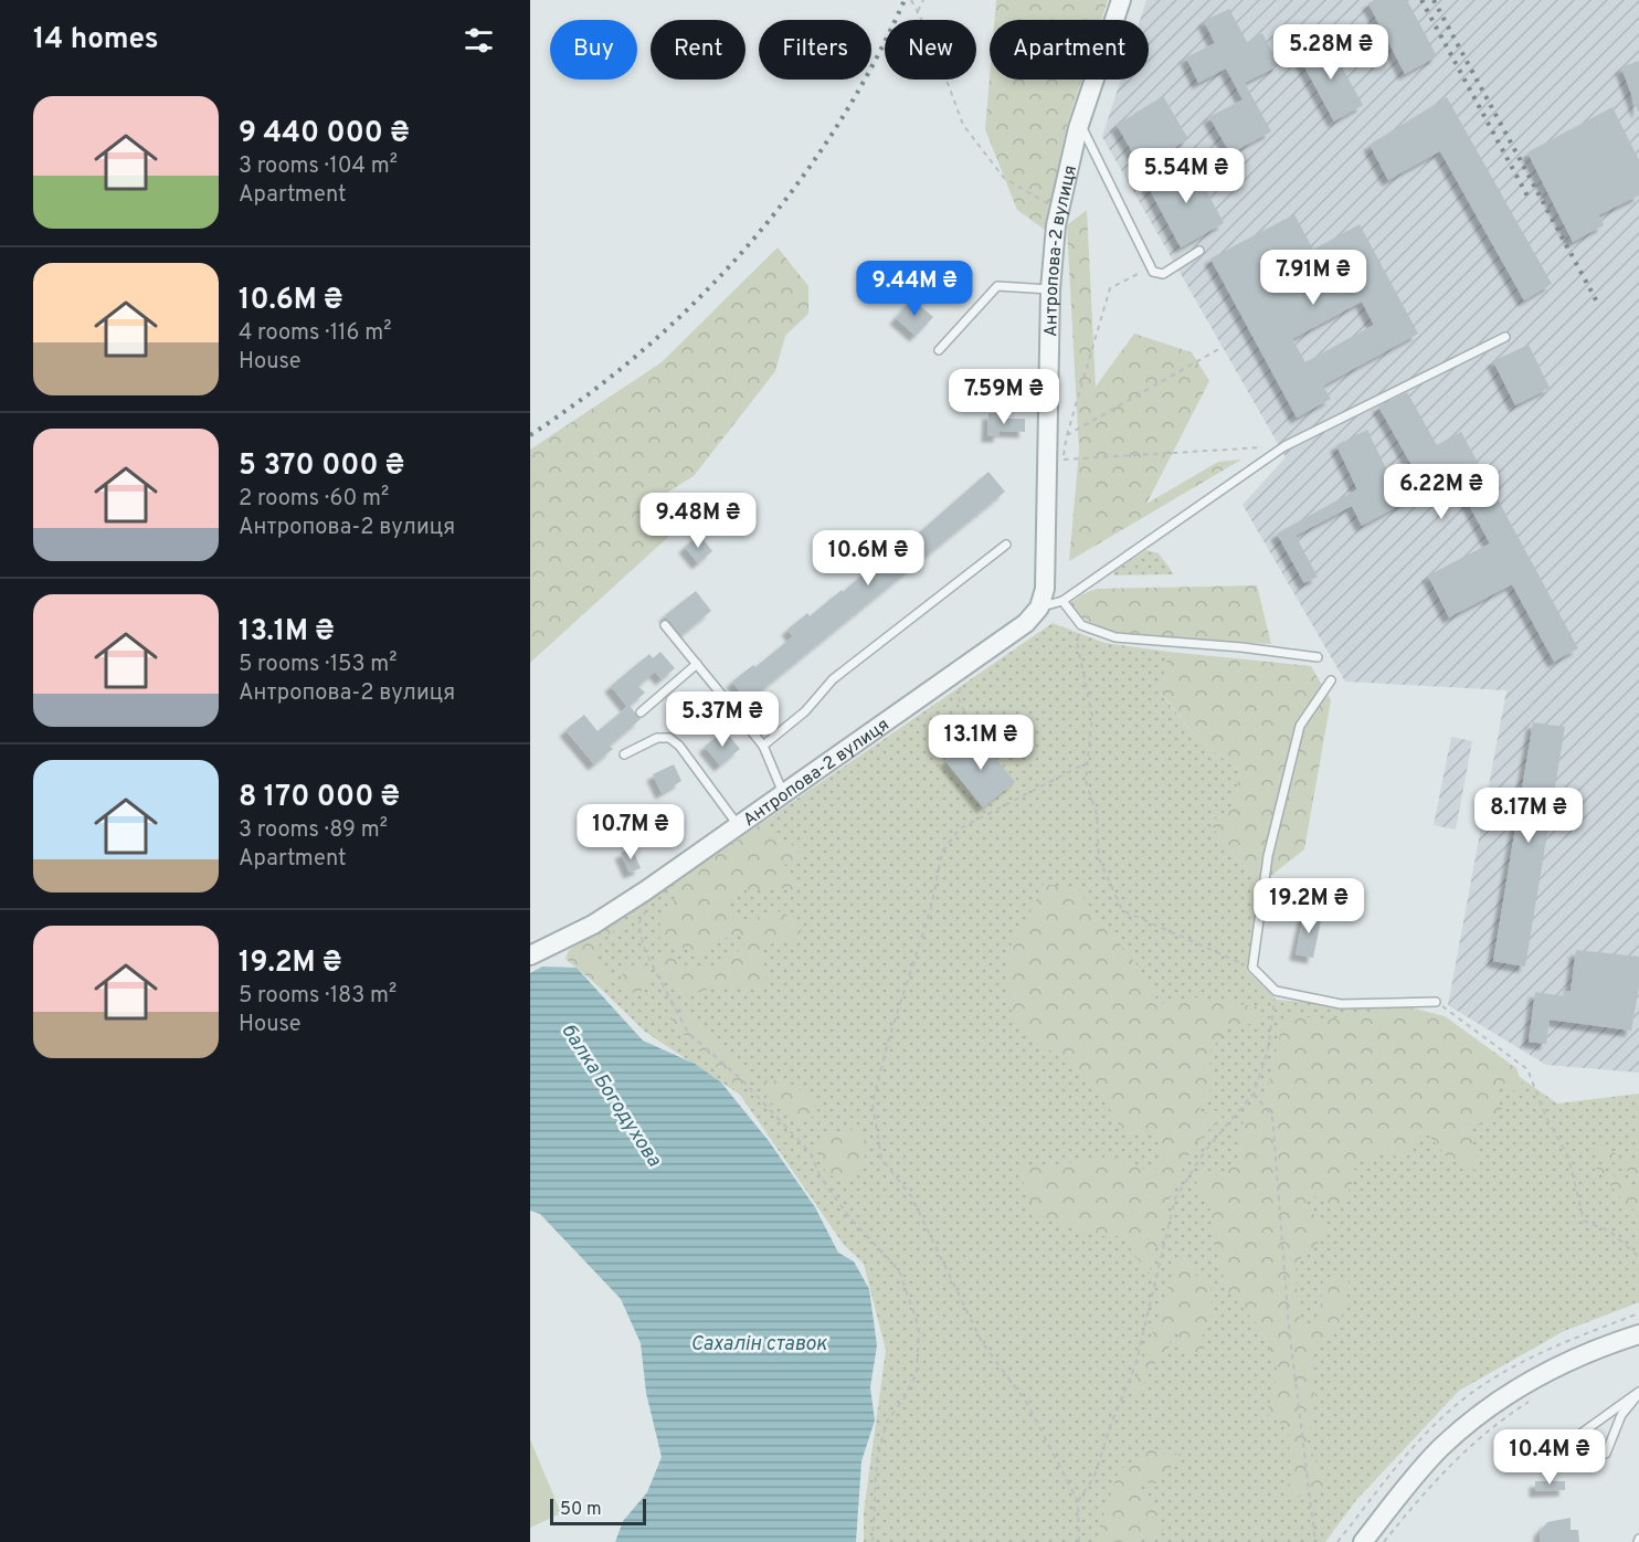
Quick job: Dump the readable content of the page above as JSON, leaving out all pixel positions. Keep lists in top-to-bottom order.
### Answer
{
  "streets": {
    "street": ["Антропова-2 вулиця"]
  },
  "water": ["балка Богодухова", "Сахалін ставок"],
  "scale_bar": "50 m",
  "page": {
    "heading": "14 homes",
    "chip": [
      "Buy",
      "Rent",
      "Filters",
      "New",
      "Apartment"
    ],
    "price": [
      "5.28M ₴",
      "5.54M ₴",
      "7.91M ₴",
      "9.44M ₴",
      "7.59M ₴",
      "6.22M ₴",
      "9.48M ₴",
      "10.6M ₴",
      "5.37M ₴",
      "13.1M ₴",
      "8.17M ₴",
      "10.7M ₴",
      "19.2M ₴",
      "10.4M ₴"
    ],
    "list": [
      {
        "name": "9 440 000 ₴",
        "note": "3 rooms · 104 m² · Apartment"
      },
      {
        "name": "10.6M ₴",
        "note": "4 rooms · 116 m² · House"
      },
      {
        "name": "5 370 000 ₴",
        "note": "2 rooms · 60 m² · Антропова-2 вулиця"
      },
      {
        "name": "13.1M ₴",
        "note": "5 rooms · 153 m² · Антропова-2 вулиця"
      },
      {
        "name": "8 170 000 ₴",
        "note": "3 rooms · 89 m² · Apartment"
      },
      {
        "name": "19.2M ₴",
        "note": "5 rooms · 183 m² · House"
      }
    ],
    "scale": "50 m"
  }
}
